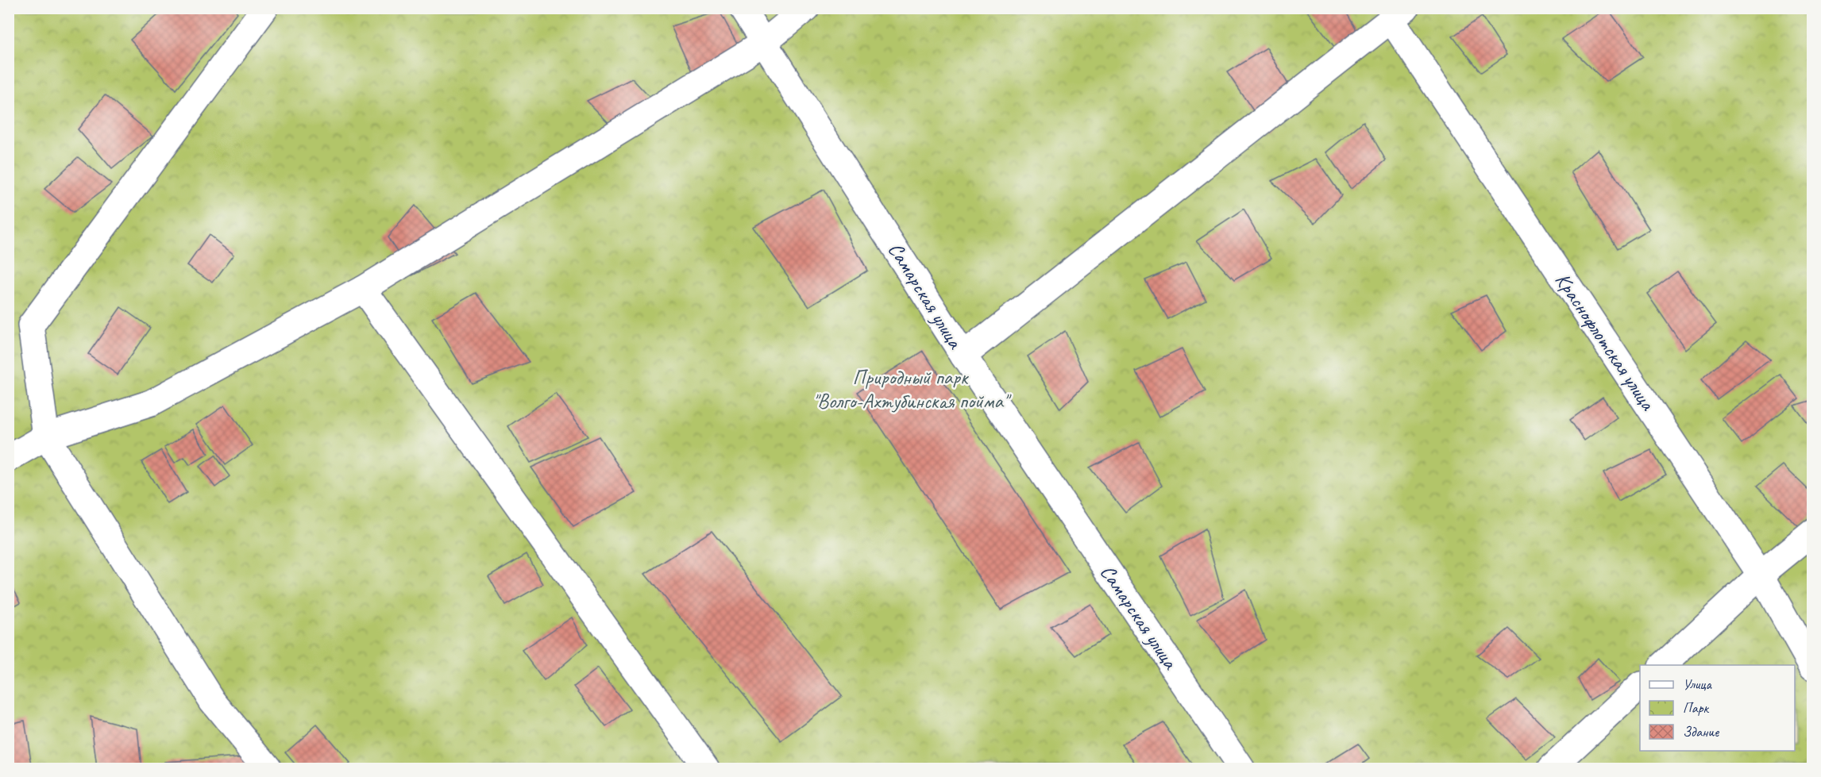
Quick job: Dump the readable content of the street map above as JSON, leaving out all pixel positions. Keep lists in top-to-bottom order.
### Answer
{
  "streets": {
    "street": ["Самарская улица", "Краснофлотская улица"]
  },
  "parks": ["Природный парк \"Волго-Ахтубинская пойма\""],
  "legend": ["Улица", "Парк", "Здание"]
}
